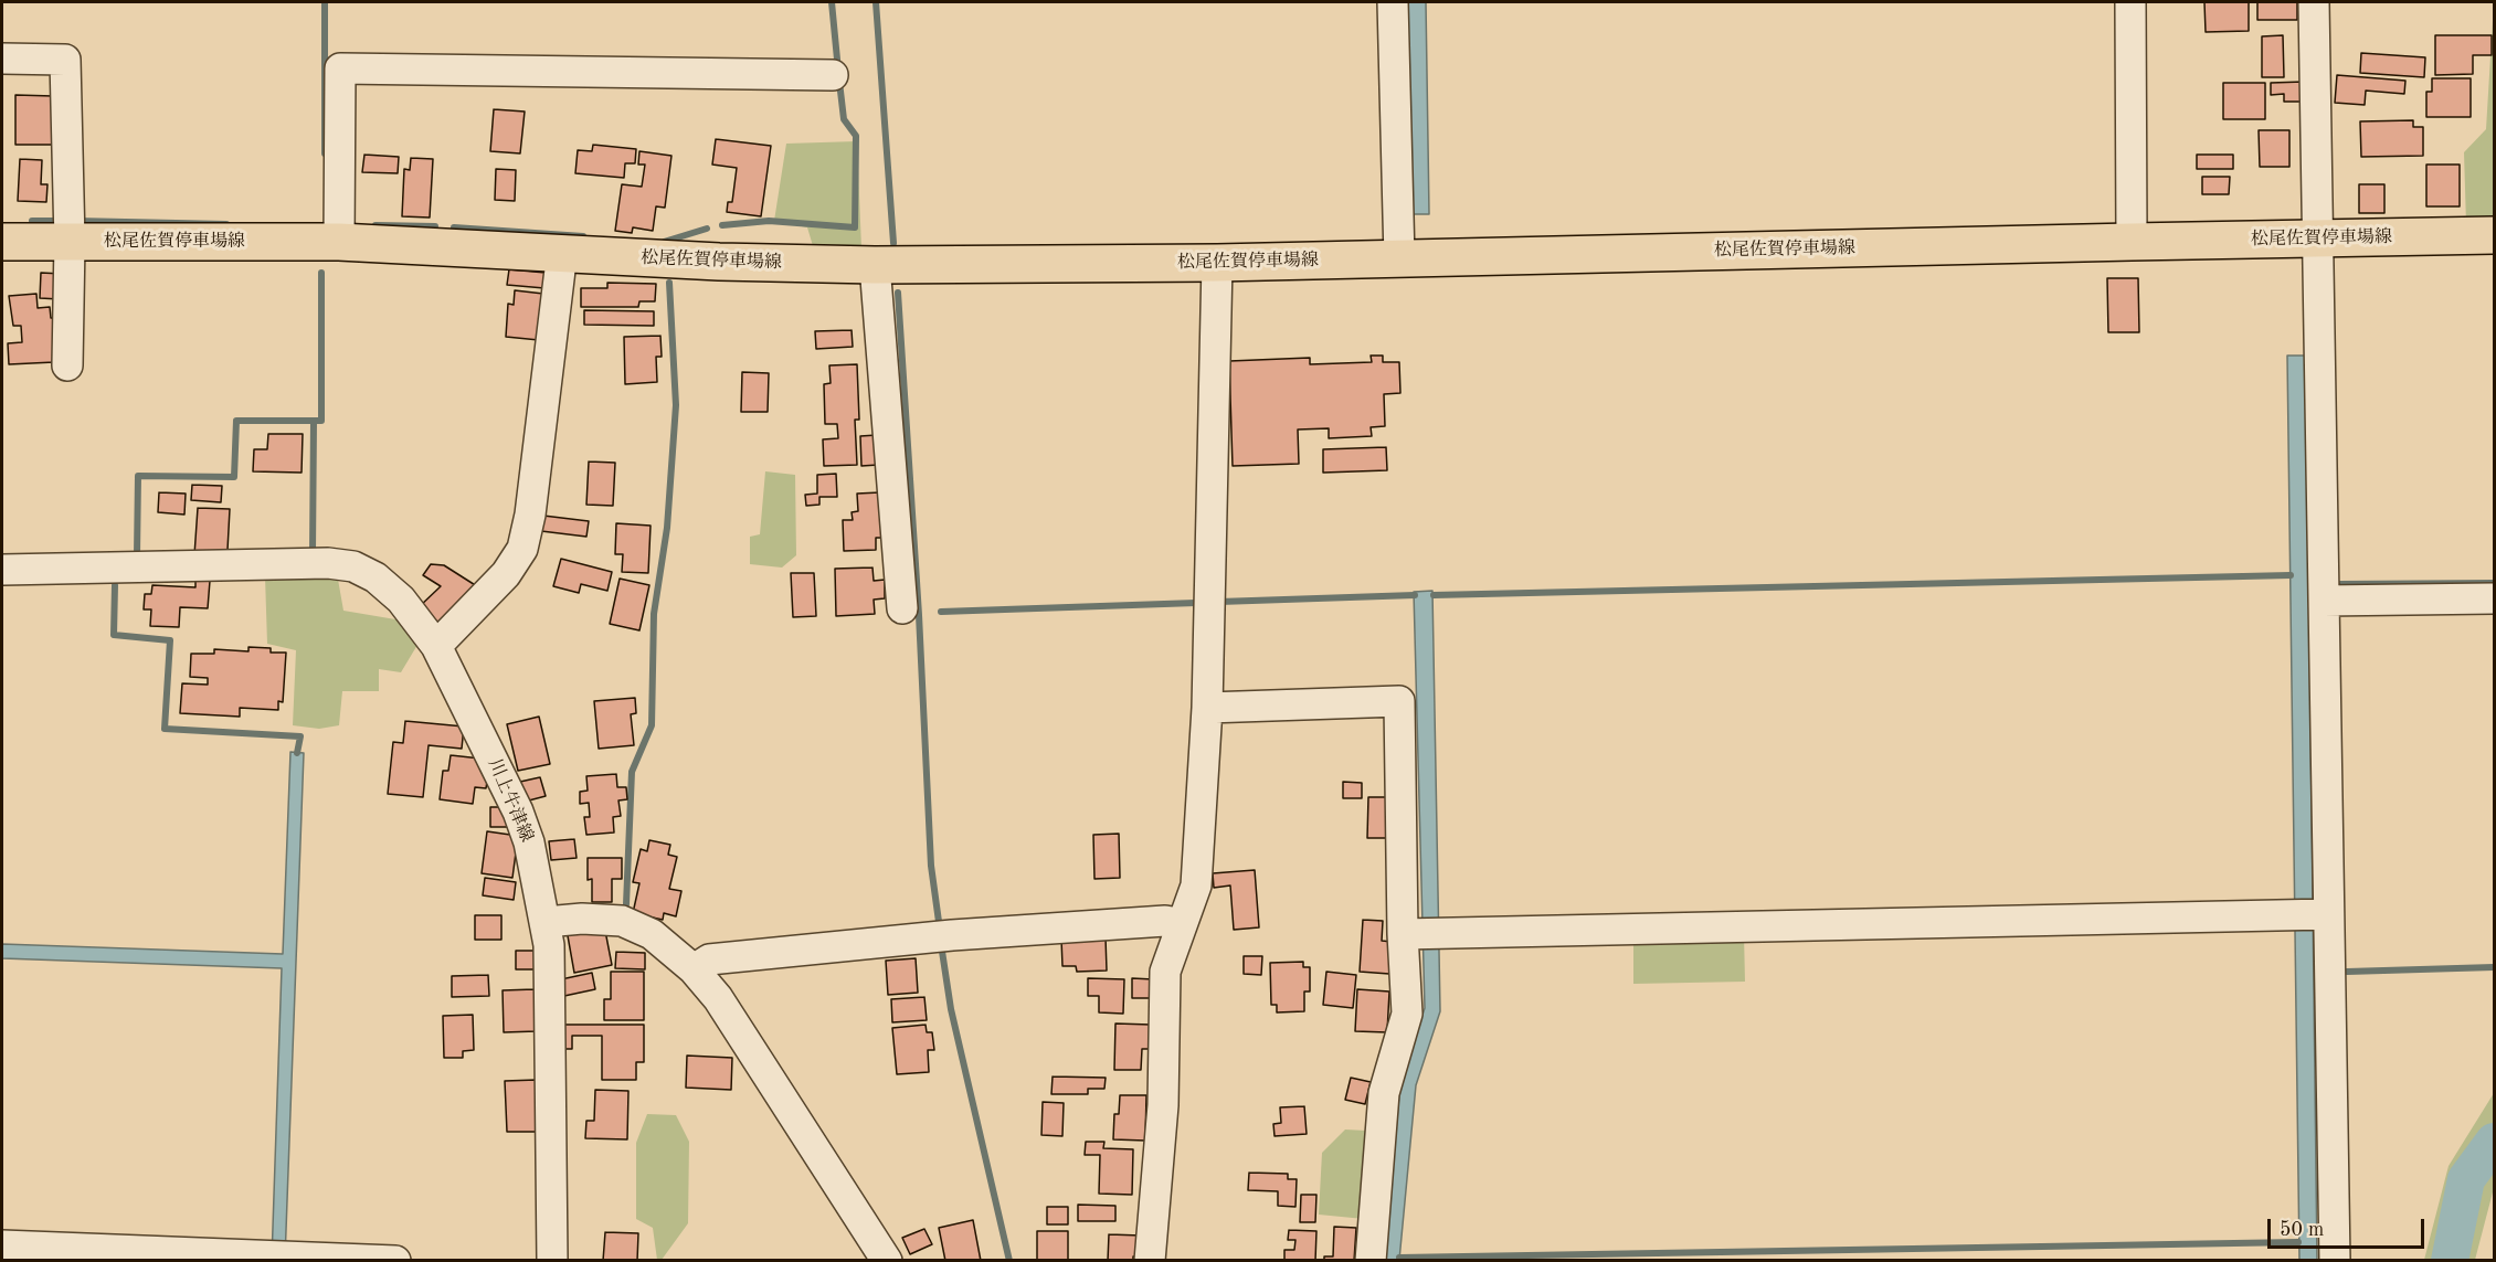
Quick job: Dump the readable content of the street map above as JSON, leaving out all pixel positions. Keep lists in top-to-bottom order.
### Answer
{
  "streets": {
    "main road": ["松尾佐賀停車場線"],
    "street": ["川上牛津線"]
  },
  "scale_bar": "50 m"
}
